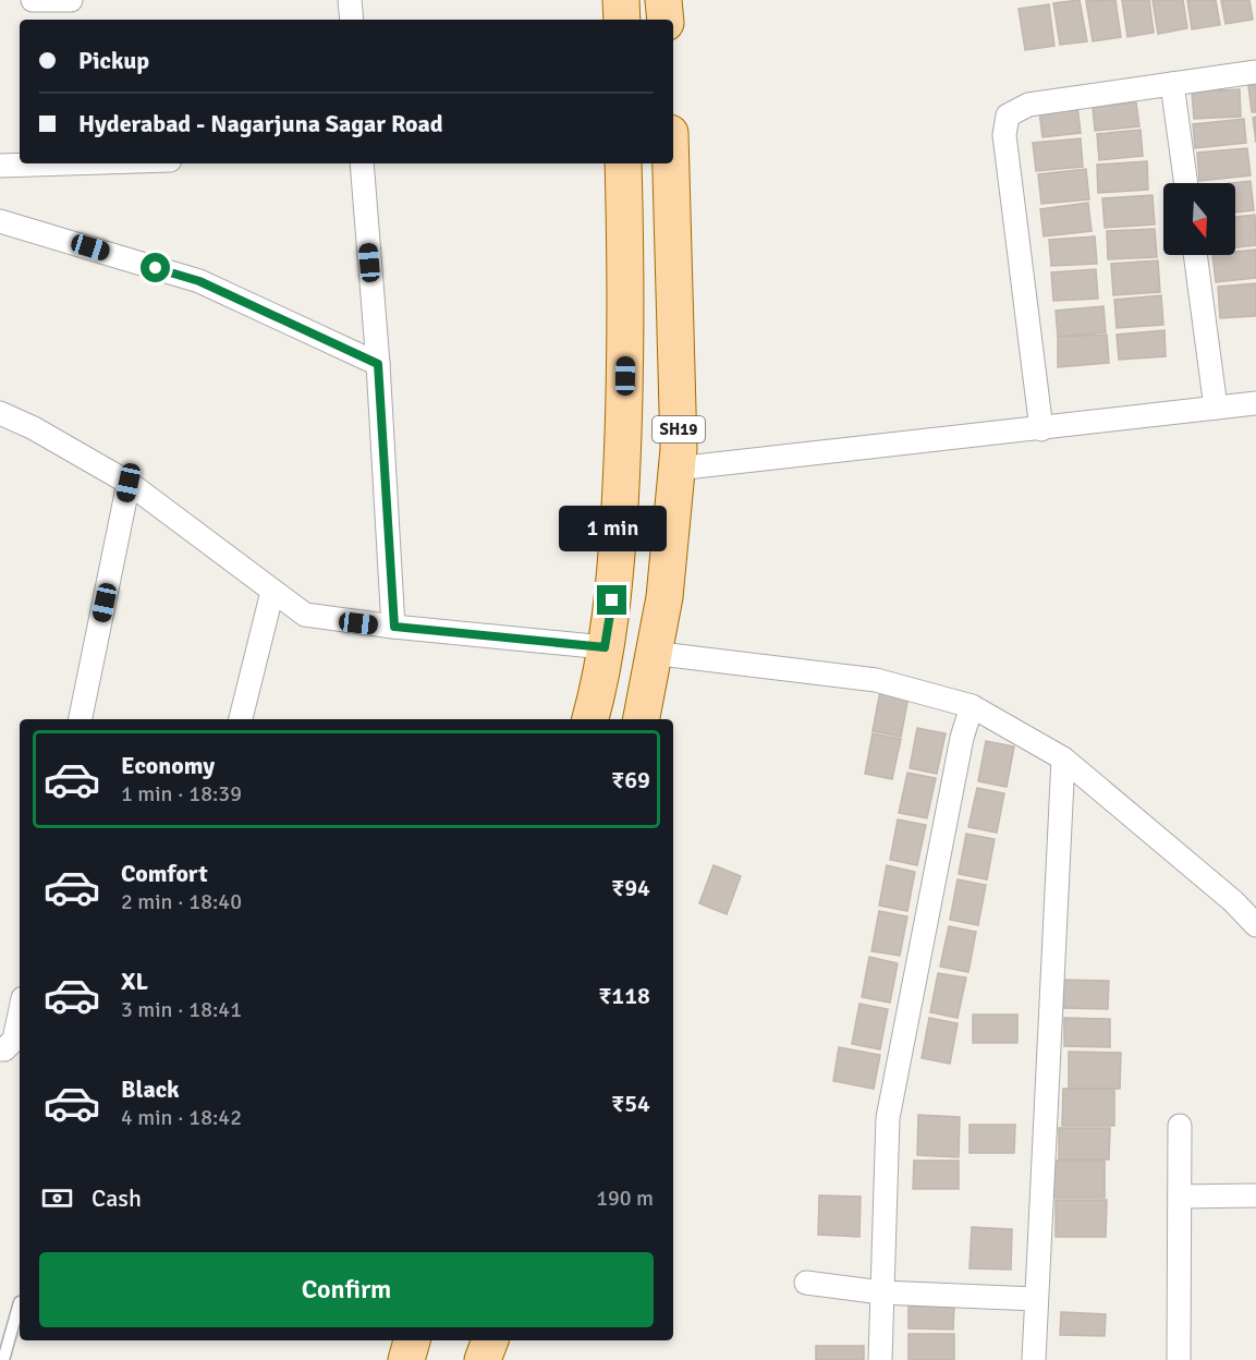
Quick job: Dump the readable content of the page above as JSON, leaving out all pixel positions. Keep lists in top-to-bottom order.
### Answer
{
  "streets": {
    "main road": ["SH19"]
  },
  "north": "bottom",
  "page": {
    "banner": ["Pickup", "Hyderabad - Nagarjuna Sagar Road"],
    "bubble": "1 min",
    "list": [
      {
        "name": "Economy",
        "note": "1 min · 18:39",
        "value": "₹69"
      },
      {
        "name": "Comfort",
        "note": "2 min · 18:40",
        "value": "₹94"
      },
      {
        "name": "XL",
        "note": "3 min · 18:41",
        "value": "₹118"
      },
      {
        "name": "Black",
        "note": "4 min · 18:42",
        "value": "₹54"
      }
    ],
    "pay": ["Cash", "190 m"],
    "buttons": "Confirm"
  }
}
